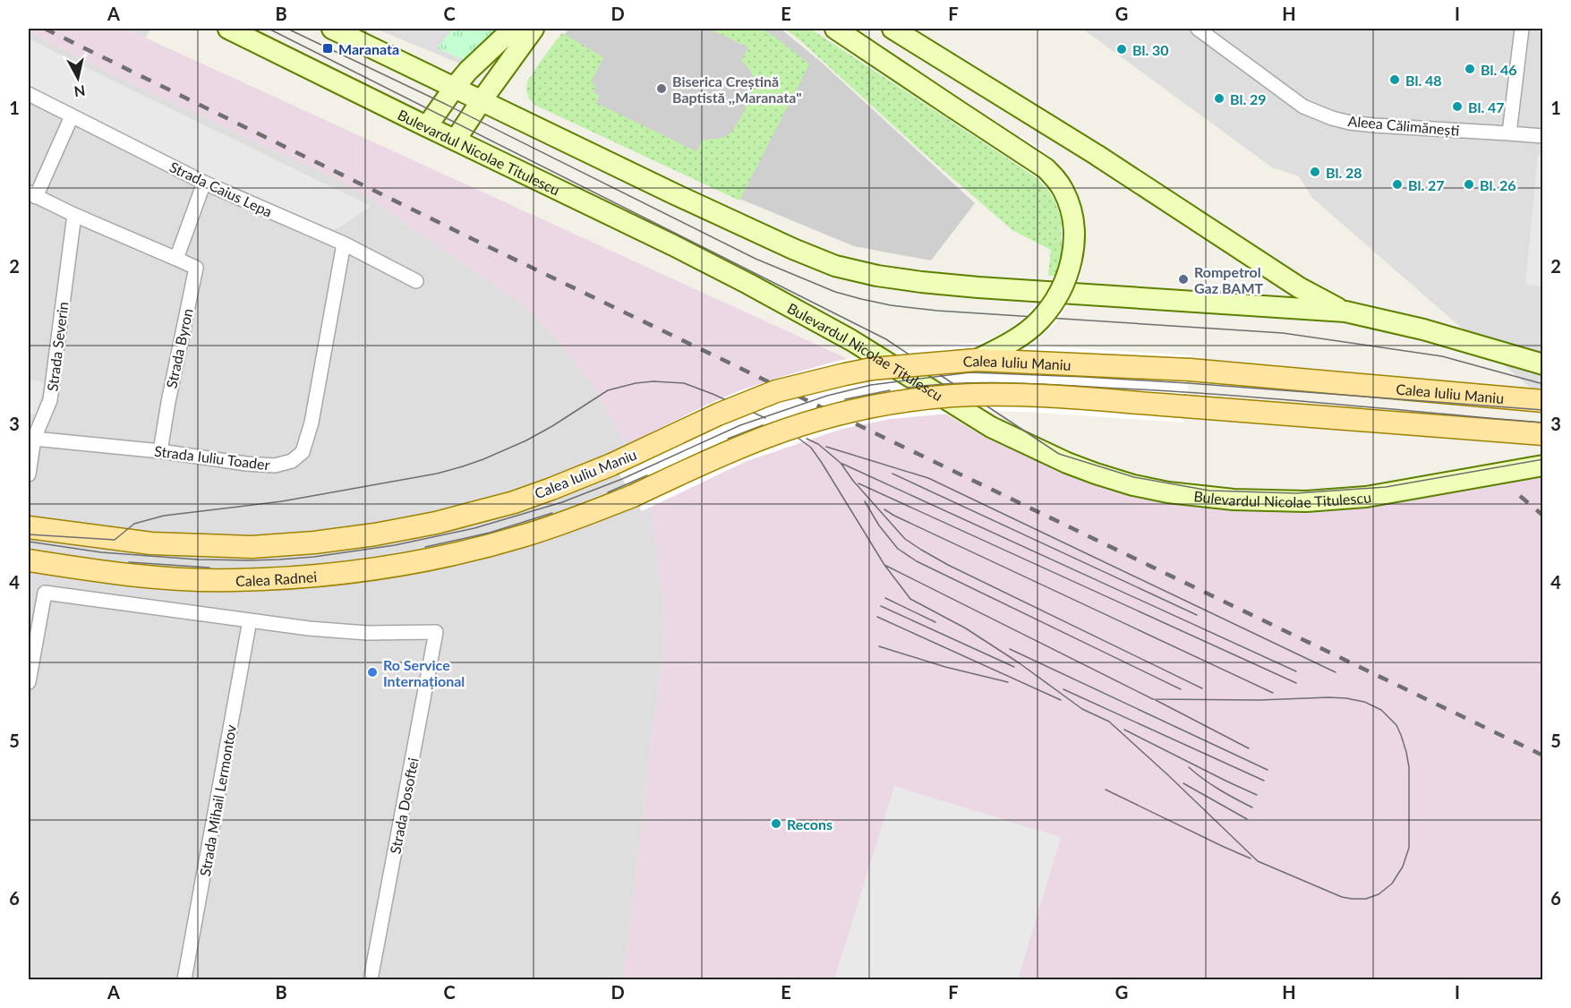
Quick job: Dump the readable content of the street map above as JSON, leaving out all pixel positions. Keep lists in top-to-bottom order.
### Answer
{
  "streets": {
    "main road": ["Bulevardul Nicolae Titulescu", "Calea Iuliu Maniu", "Calea Radnei"],
    "street": [
      "Aleea Călimănești",
      "Strada Caius Lepa",
      "Strada Severin",
      "Strada Byron",
      "Strada Iuliu Toader",
      "Strada Mihail Lermontov",
      "Strada Dosoftei"
    ]
  },
  "crossings": [
    ["Strada Caius Lepa", "Strada Iuliu Toader"],
    ["Strada Severin", "Strada Iuliu Toader"],
    ["Strada Byron", "Strada Iuliu Toader"],
    ["Strada Mihail Lermontov", "Strada Dosoftei"]
  ],
  "places": {
    "transit": ["Maranata"],
    "other": [
      "Bl. 30",
      "Bl. 46",
      "Bl. 48",
      "Biserica Creștină Baptistă ,,Maranata\"",
      "Bl. 29",
      "Bl. 47",
      "Bl. 28",
      "Bl. 27",
      "Bl. 26",
      "Rompetrol Gaz BAMT",
      "Ro Service Internațional",
      "Recons"
    ]
  },
  "north": "bottom",
  "grid": {
    "columns": [
      "A",
      "B",
      "C",
      "D",
      "E",
      "F",
      "G",
      "H",
      "I"
    ],
    "rows": [
      "1",
      "2",
      "3",
      "4",
      "5",
      "6"
    ]
  }
}
